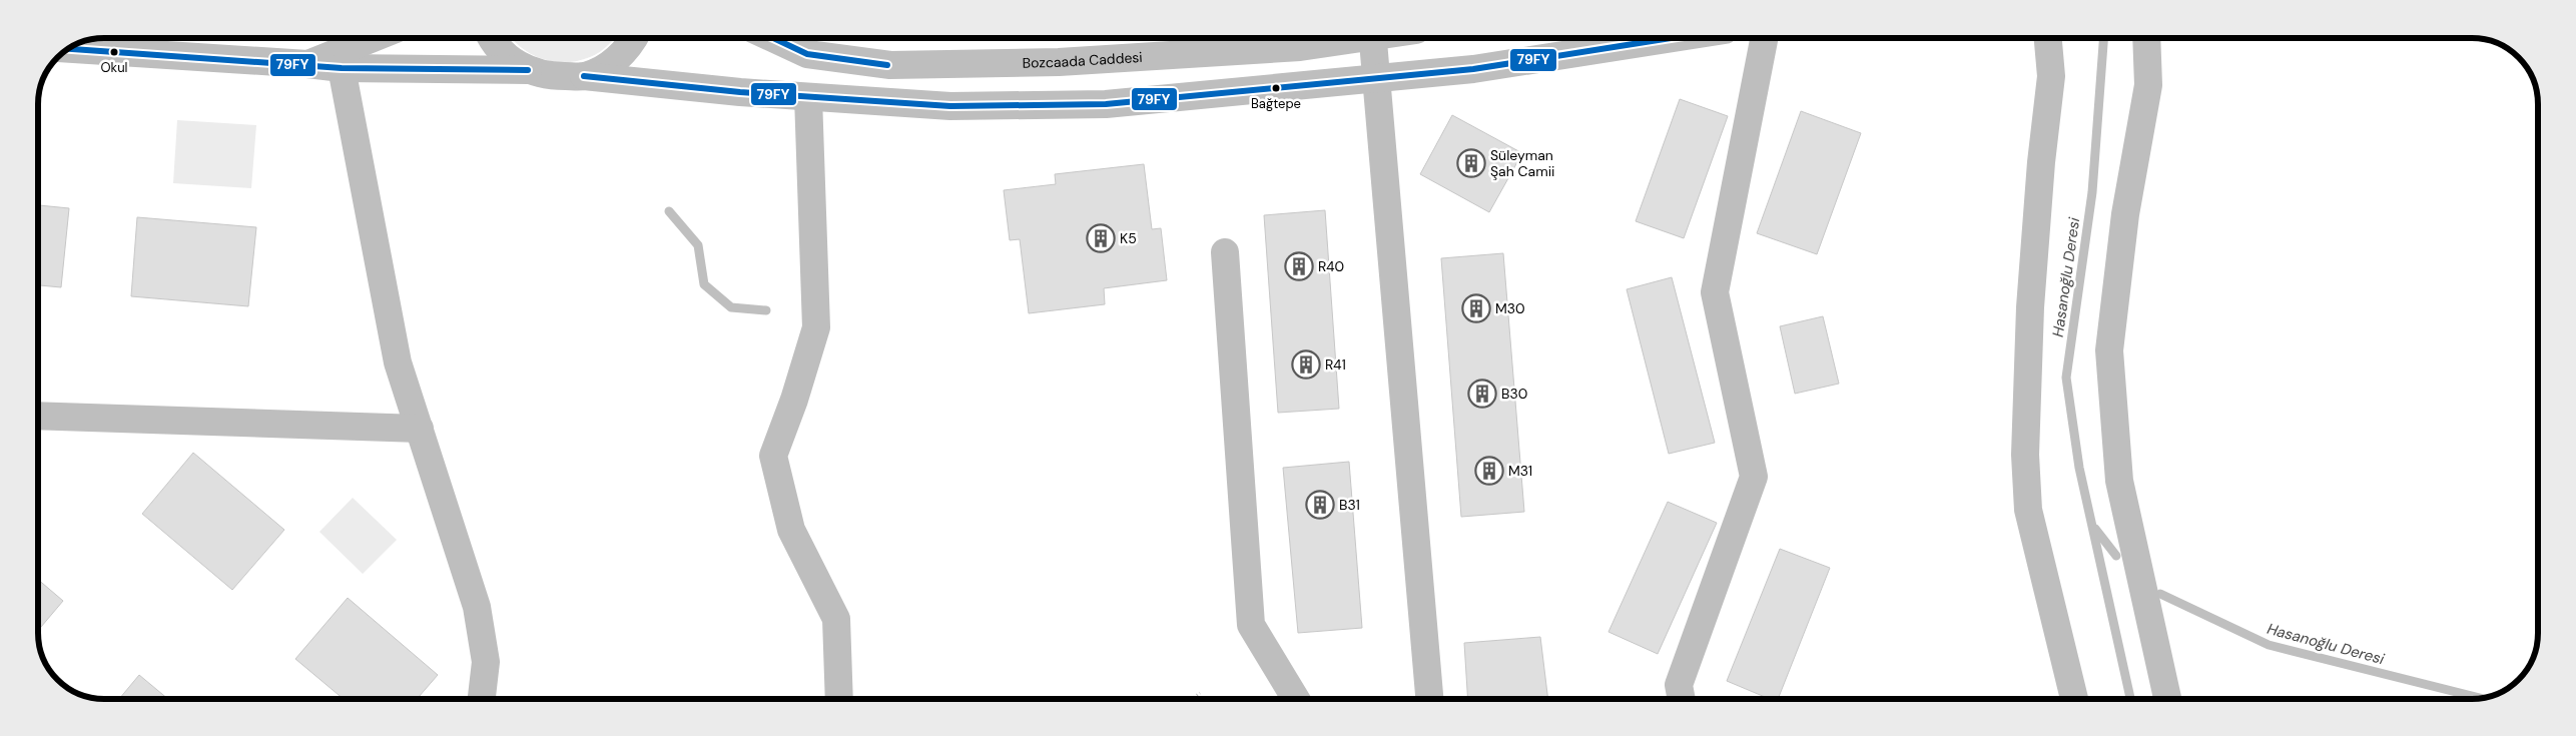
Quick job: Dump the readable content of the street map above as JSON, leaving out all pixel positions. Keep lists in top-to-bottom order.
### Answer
{
  "streets": {
    "street": ["Bozcaada Caddesi"]
  },
  "water": ["Hasanoğlu Deresi"],
  "places": {
    "other": ["Okul", "Bağtepe"],
    "building": [
      "Süleyman Şah Camii",
      "K5",
      "R40",
      "M30",
      "R41",
      "B30",
      "M31",
      "B31"
    ]
  },
  "lines": ["transit line 79FY"]
}
